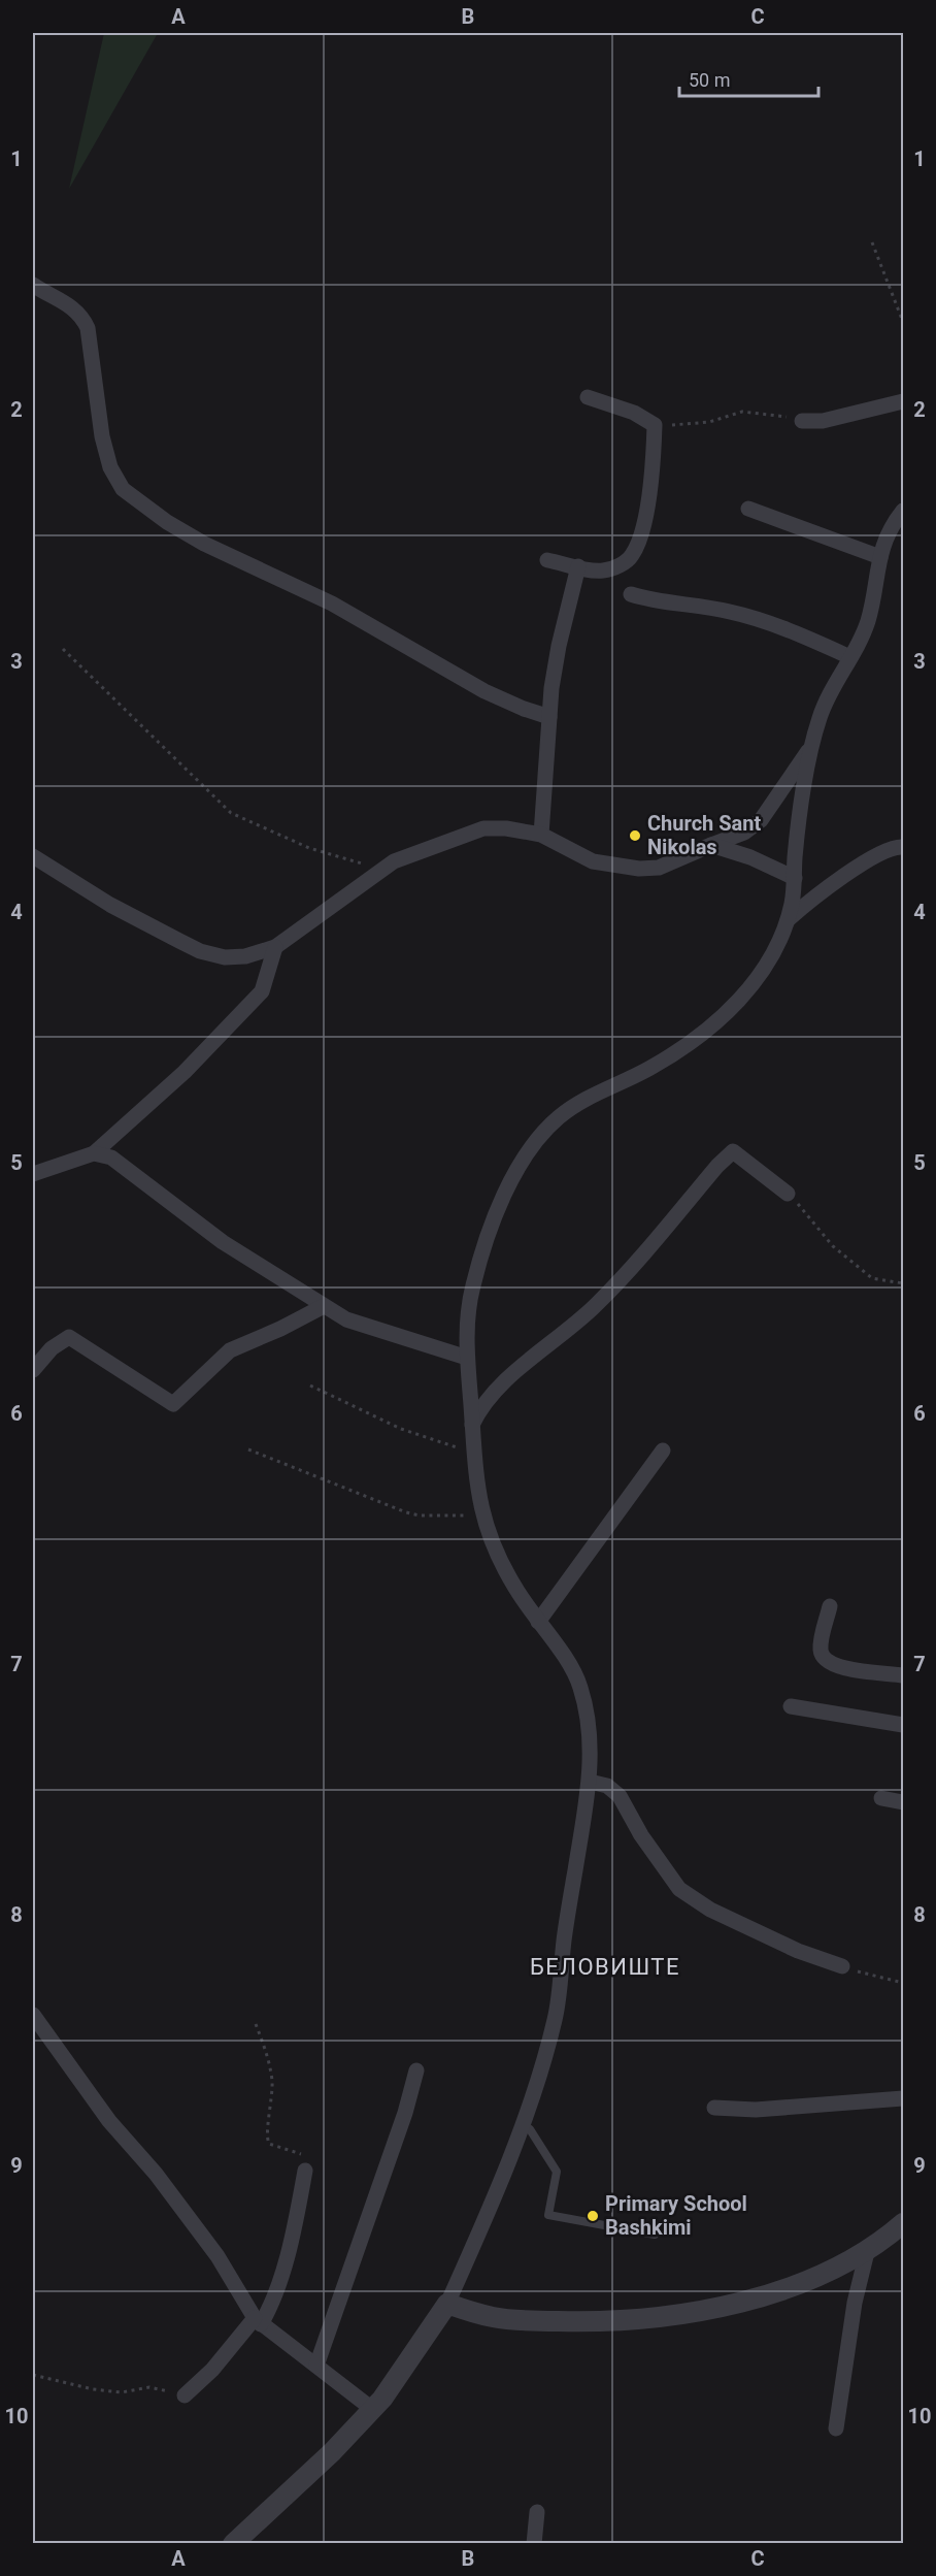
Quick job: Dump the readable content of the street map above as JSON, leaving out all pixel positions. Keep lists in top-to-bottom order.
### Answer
{
  "districts": ["БЕЛОВИШТЕ"],
  "places": ["Church Sant Nikolas", "Primary School Bashkimi"],
  "scale_bar": "50 m",
  "grid": {
    "columns": ["A", "B", "C"],
    "rows": [
      "1",
      "2",
      "3",
      "4",
      "5",
      "6",
      "7",
      "8",
      "9",
      "10"
    ]
  }
}
